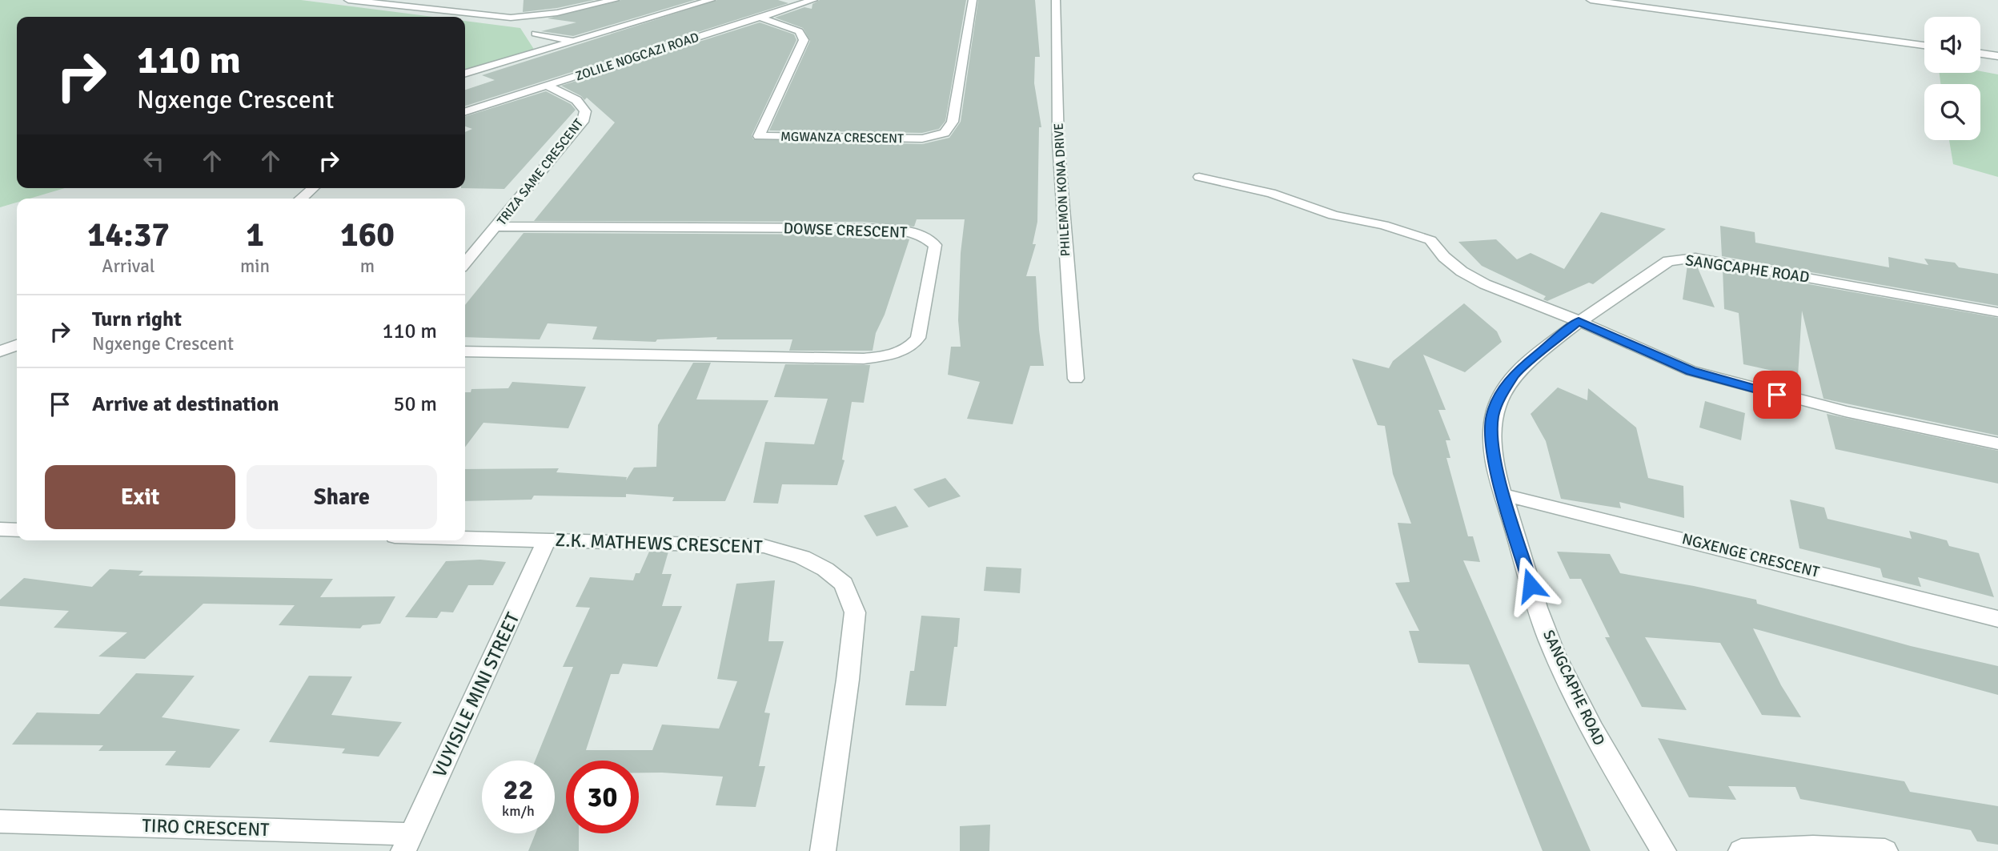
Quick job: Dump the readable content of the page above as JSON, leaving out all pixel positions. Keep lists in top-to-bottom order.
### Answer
{
  "streets": {
    "street": [
      "ZOLILE NOGCAZI ROAD",
      "MGWANZA CRESCENT",
      "TRIZA SAME CRESCENT",
      "PHILEMON KONA DRIVE",
      "DOWSE CRESCENT",
      "SANGCAPHE ROAD",
      "Z.K. MATHEWS CRESCENT",
      "NGXENGE CRESCENT",
      "VUYISILE MINI STREET",
      "TIRO CRESCENT"
    ]
  },
  "crossings": [
    ["ZOLILE NOGCAZI ROAD", "MGWANZA CRESCENT"],
    ["ZOLILE NOGCAZI ROAD", "TRIZA SAME CRESCENT"],
    ["TRIZA SAME CRESCENT", "DOWSE CRESCENT"],
    ["SANGCAPHE ROAD", "NGXENGE CRESCENT"],
    ["Z.K. MATHEWS CRESCENT", "VUYISILE MINI STREET"],
    ["VUYISILE MINI STREET", "TIRO CRESCENT"]
  ],
  "page": {
    "turn": ["110 m", "Ngxenge Crescent"],
    "eta": [
      "14:37",
      "Arrival",
      "1",
      "min",
      "160",
      "m"
    ],
    "list": [
      {
        "name": "Turn right",
        "note": "Ngxenge Crescent",
        "value": "110 m"
      },
      {
        "name": "Arrive at destination",
        "value": "50 m"
      }
    ],
    "buttons": ["Exit", "Share"],
    "speed": "22 km/h",
    "limit": "30"
  }
}
